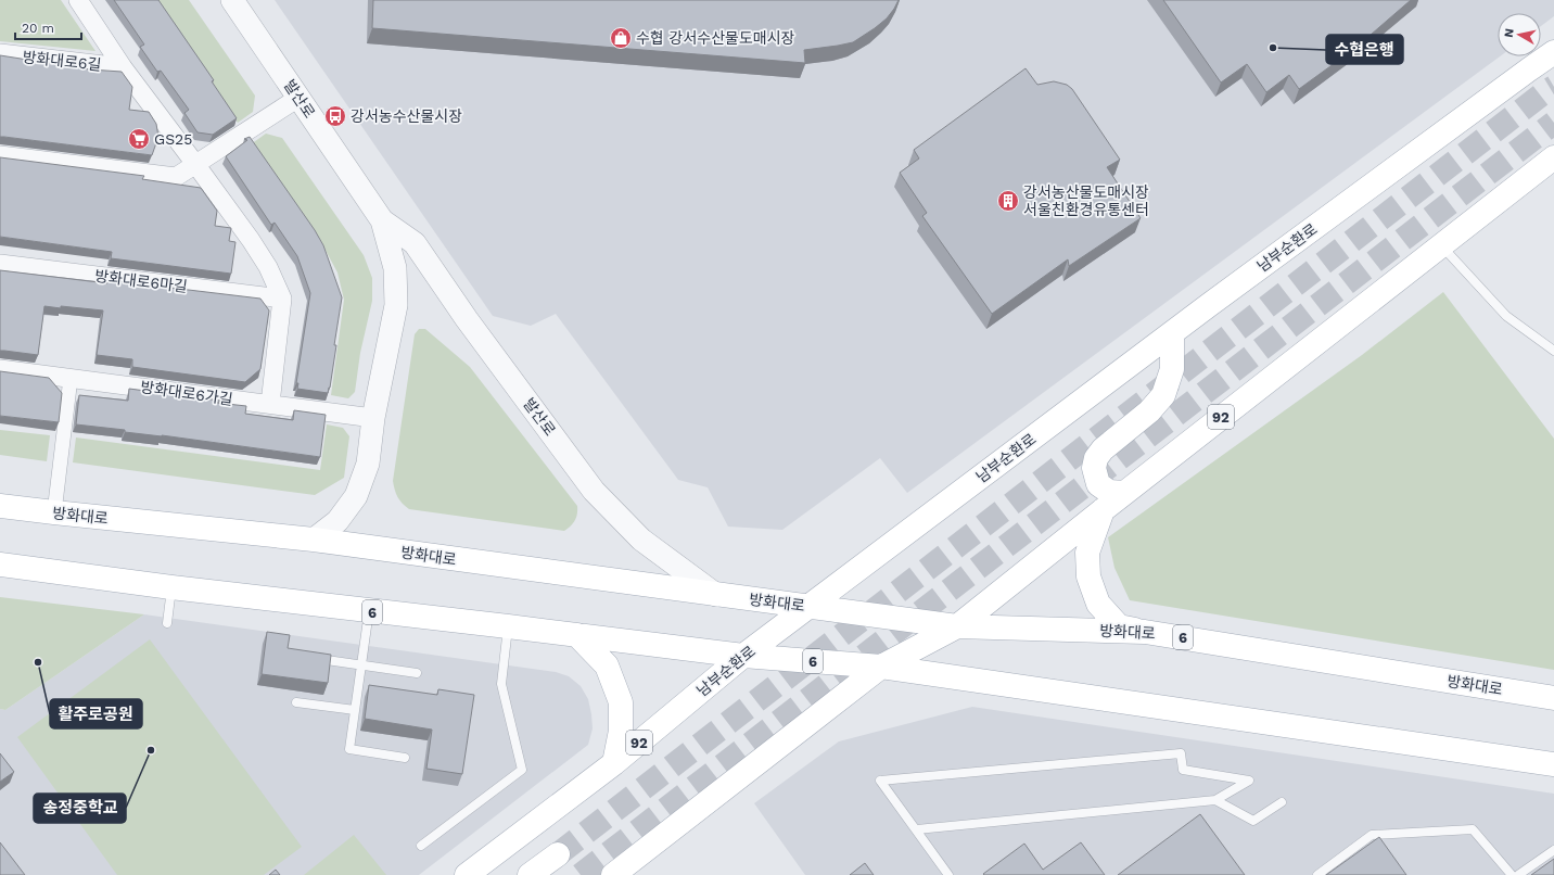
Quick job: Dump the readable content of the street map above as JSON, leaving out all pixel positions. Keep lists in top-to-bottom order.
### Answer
{
  "streets": {
    "main road": [
      "남부순환로",
      "92",
      "방화대로",
      "6"
    ],
    "street": [
      "방화대로6길",
      "발산로",
      "방화대로6마길",
      "방화대로6가길"
    ]
  },
  "crossings": [
    ["발산로", "방화대로6가길"],
    ["발산로", "방화대로"],
    ["남부순환로", "방화대로"],
    ["남부순환로", "6"],
    ["92", "방화대로"],
    ["92", "6"]
  ],
  "places": {
    "shop": ["수협 강서수산물도매시장"],
    "other": ["수협은행", "활주로공원", "송정중학교"],
    "bus stop": ["강서농수산물시장"],
    "supermarket": ["GS25"],
    "building": ["강서농산물도매시장 서울친환경유통센터"]
  },
  "scale_bar": "20 m",
  "north": "left"
}
